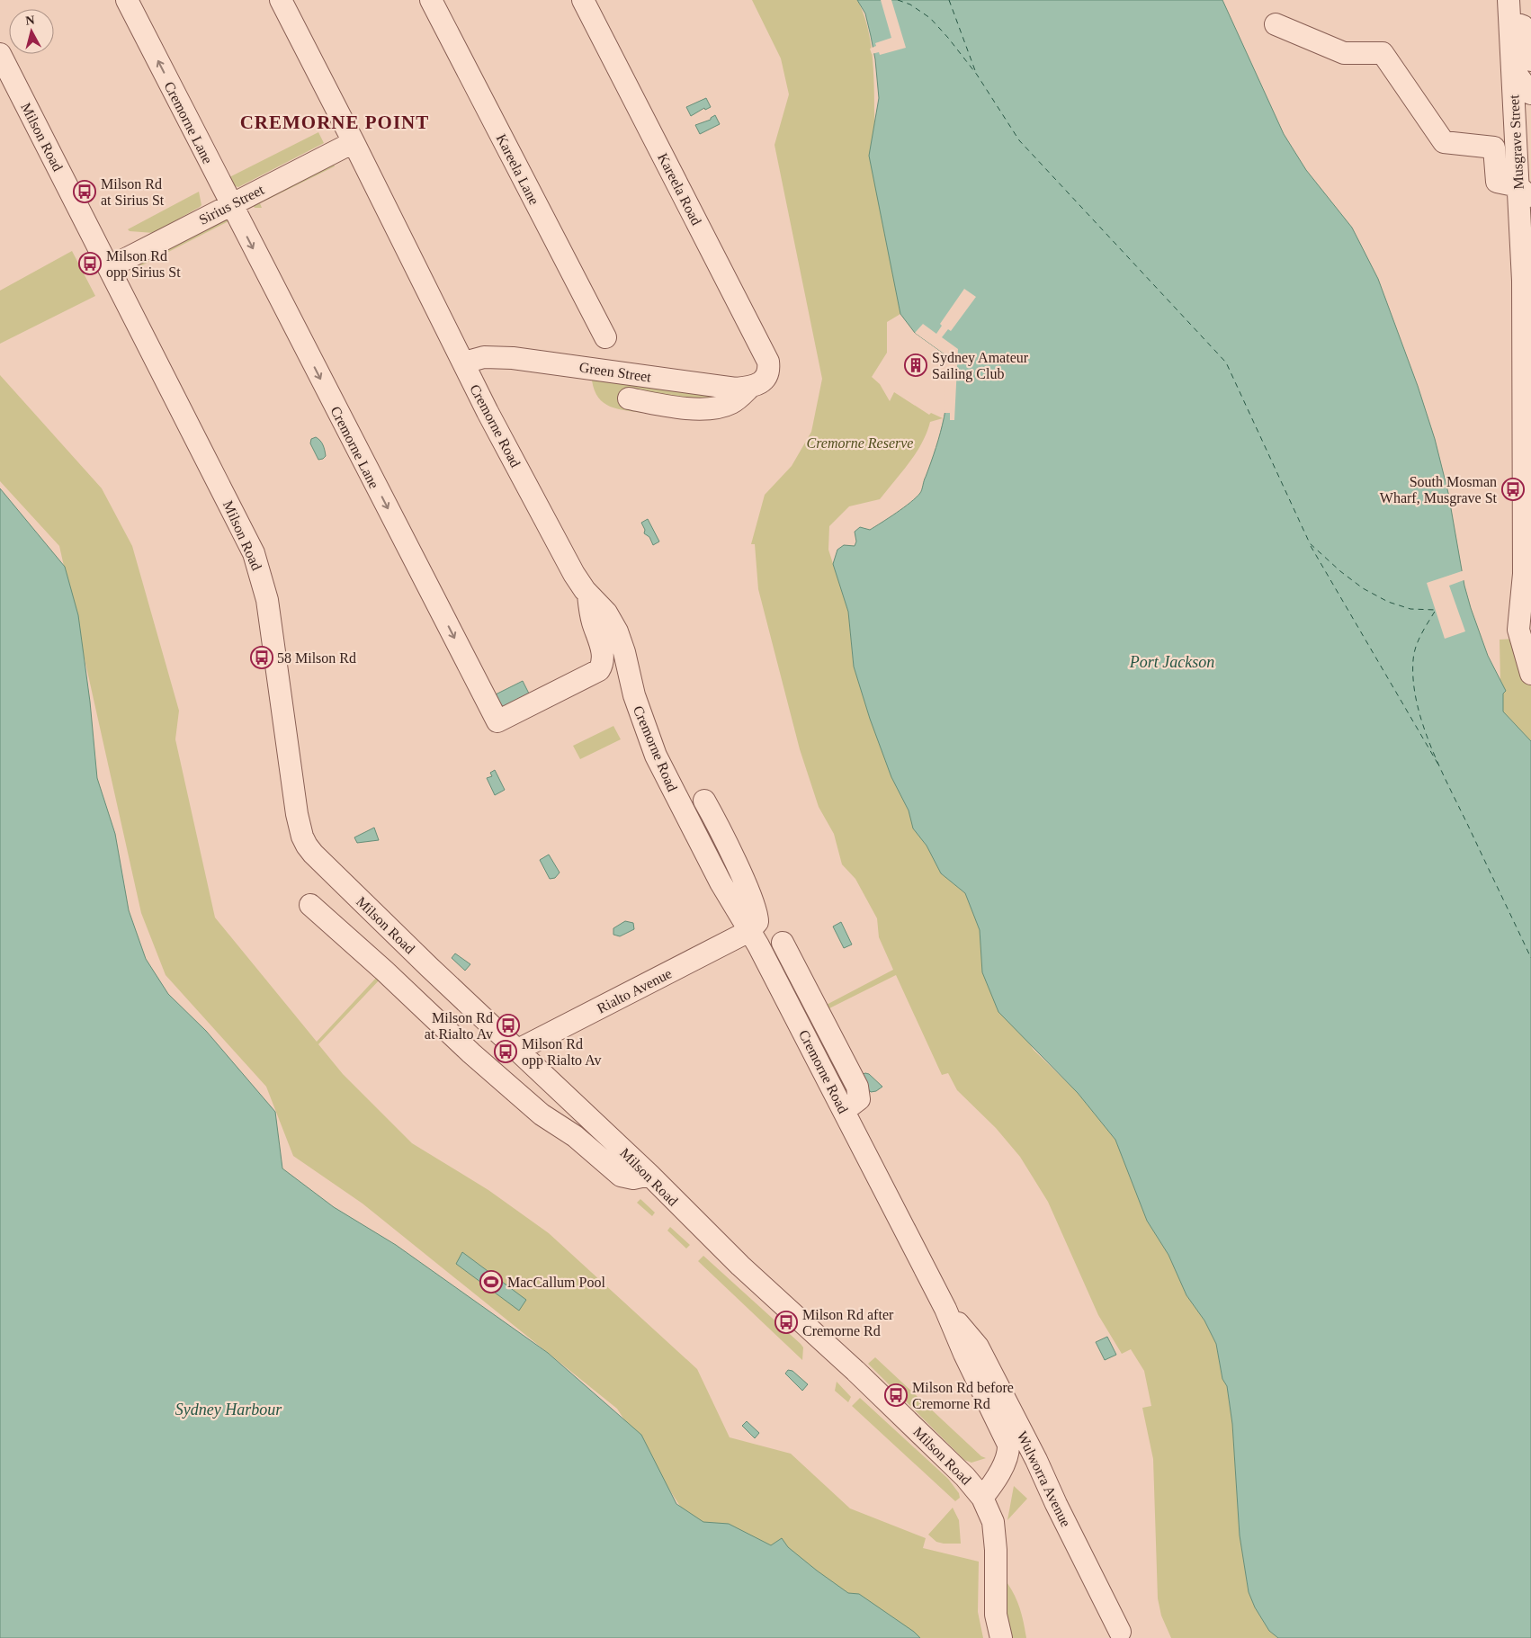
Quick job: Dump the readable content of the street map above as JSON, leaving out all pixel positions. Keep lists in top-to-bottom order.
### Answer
{
  "streets": {
    "street": [
      "Cremorne Lane",
      "Milson Road",
      "Musgrave Street",
      "Kareela Lane",
      "Kareela Road",
      "Sirius Street",
      "Green Street",
      "Cremorne Road",
      "Rialto Avenue",
      "Wulworra Avenue"
    ]
  },
  "crossings": [
    ["Cremorne Lane", "Sirius Street"],
    ["Cremorne Lane", "Cremorne Road"],
    ["Milson Road", "Sirius Street"],
    ["Milson Road", "Cremorne Road"],
    ["Milson Road", "Rialto Avenue"],
    ["Kareela Road", "Green Street"],
    ["Sirius Street", "Cremorne Road"],
    ["Green Street", "Cremorne Road"],
    ["Cremorne Road", "Rialto Avenue"],
    ["Cremorne Road", "Wulworra Avenue"]
  ],
  "districts": ["CREMORNE POINT"],
  "water": ["Port Jackson", "Sydney Harbour"],
  "parks": ["Cremorne Reserve"],
  "places": {
    "bus stop": [
      "Milson Rd at Sirius St",
      "Milson Rd opp Sirius St",
      "South Mosman Wharf, Musgrave St",
      "58 Milson Rd",
      "Milson Rd at Rialto Av",
      "Milson Rd opp Rialto Av",
      "Milson Rd after Cremorne Rd",
      "Milson Rd before Cremorne Rd"
    ],
    "building": ["Sydney Amateur Sailing Club"],
    "sports": ["MacCallum Pool"]
  },
  "north": "top"
}
